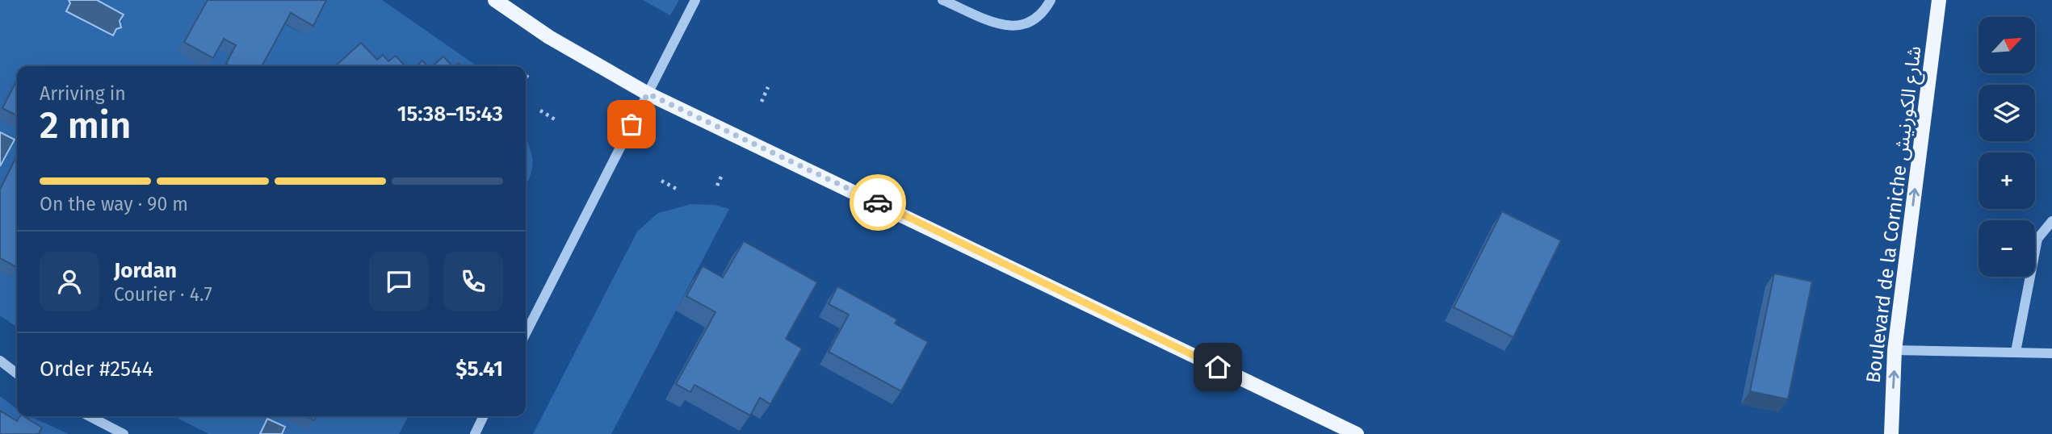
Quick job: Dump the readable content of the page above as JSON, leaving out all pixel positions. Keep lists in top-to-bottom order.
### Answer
{
  "streets": {
    "main road": ["Boulevard de la Corniche شارع الكورنيش"]
  },
  "one_way": ["Boulevard de la Corniche شارع الكورنيش"],
  "north": "top right",
  "page": {
    "map_buttons": ["+", "−"],
    "heading": ["2 min", "Arriving in", "15:38–15:43"],
    "panel": [
      "Jordan",
      "Courier · 4.7",
      "Order #2544",
      "$5.41"
    ],
    "bar": "On the way · 90 m"
  }
}
